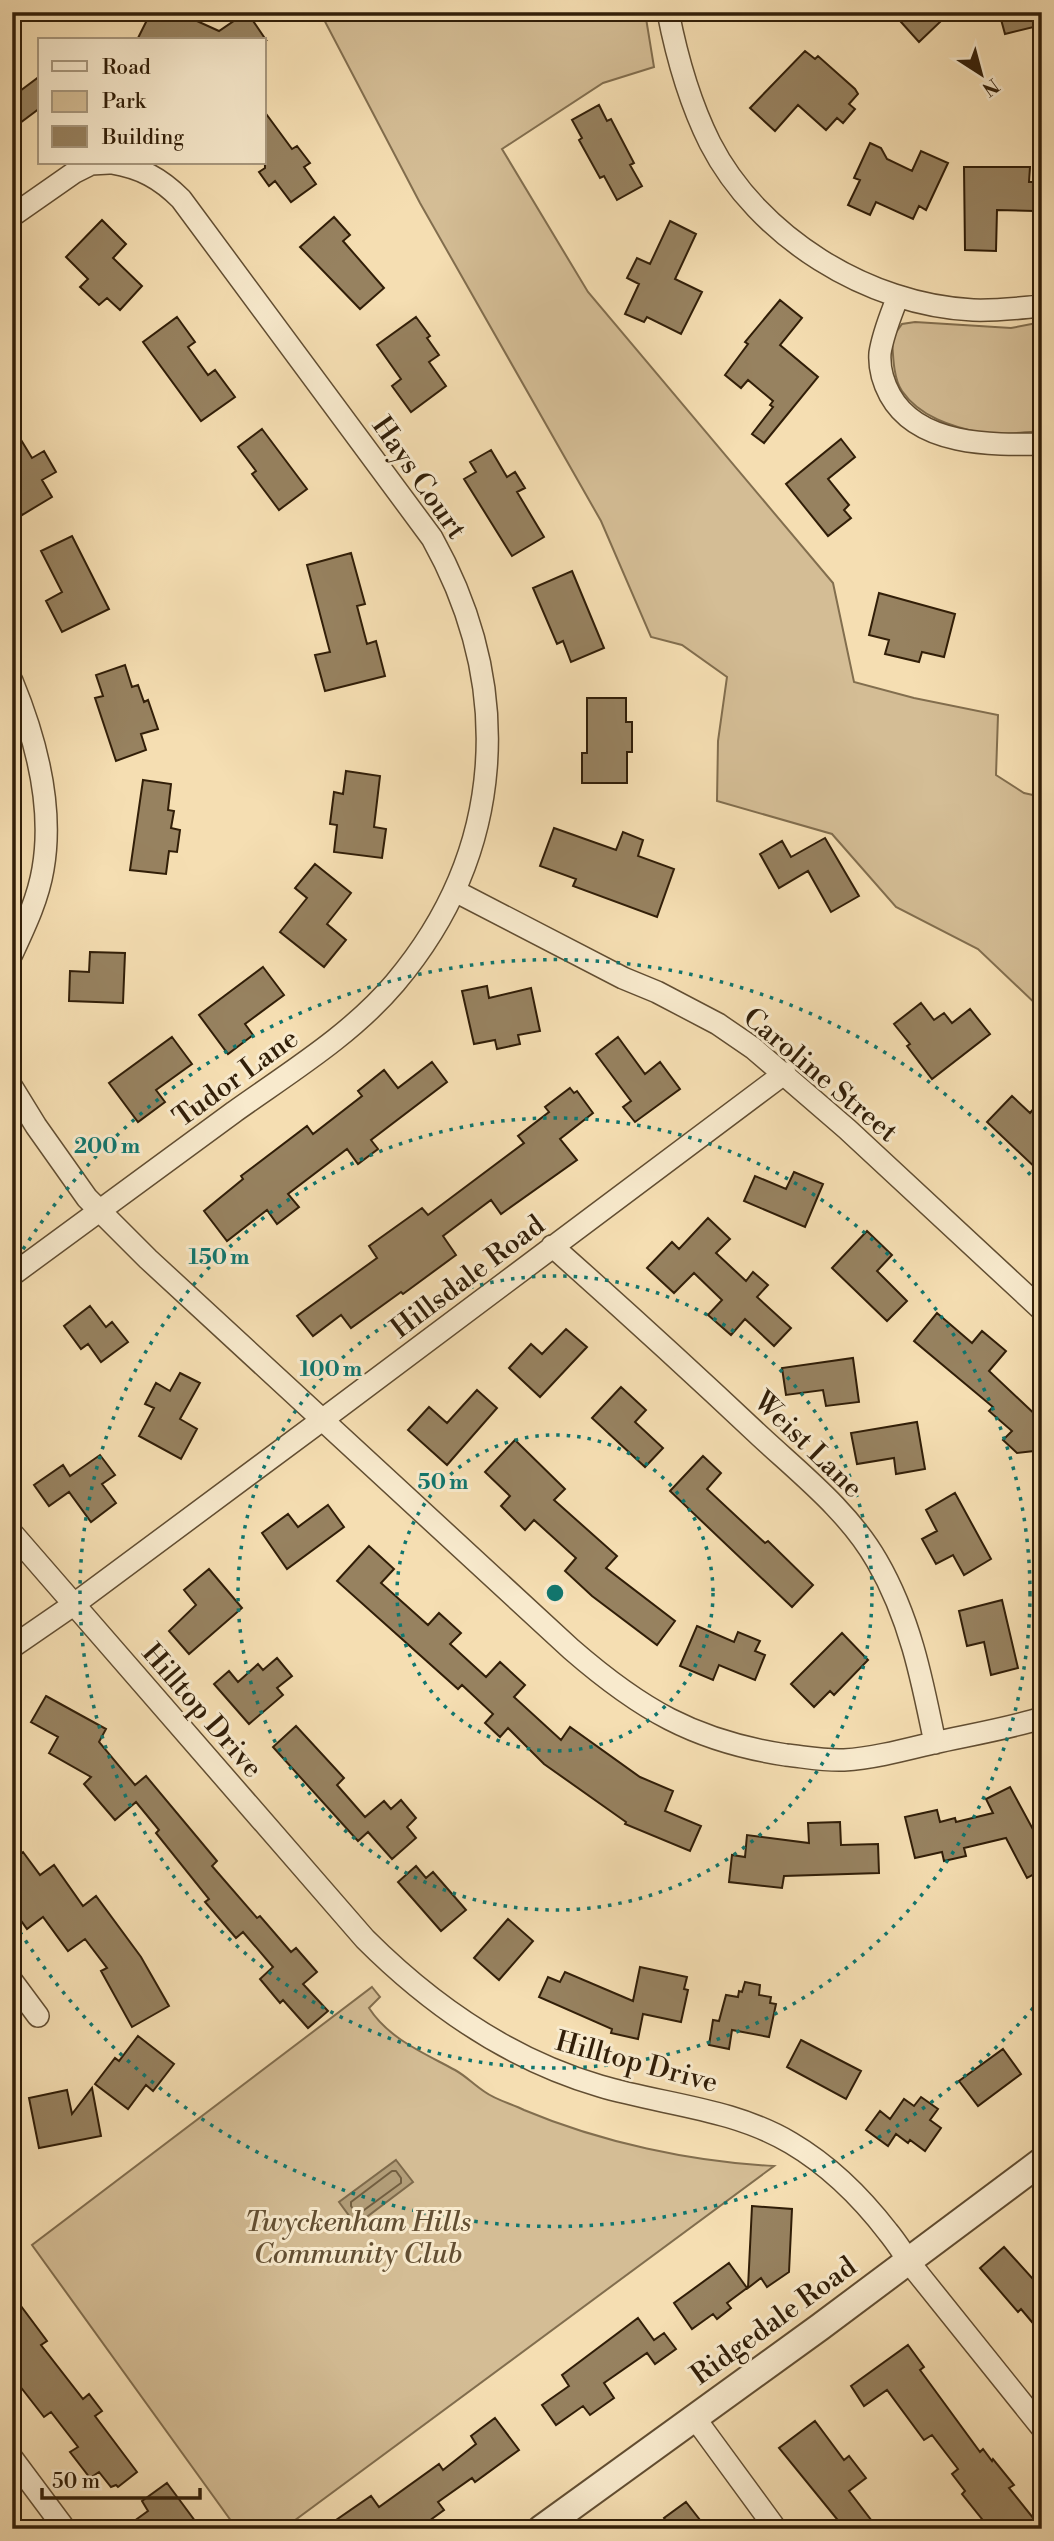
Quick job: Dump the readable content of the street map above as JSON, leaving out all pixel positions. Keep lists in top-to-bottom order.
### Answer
{
  "streets": {
    "street": [
      "Hays Court",
      "Caroline Street",
      "Tudor Lane",
      "Hillsdale Road",
      "Weist Lane",
      "Hilltop Drive",
      "Ridgedale Road"
    ]
  },
  "crossings": [
    ["Hays Court", "Caroline Street"],
    ["Hays Court", "Tudor Lane"],
    ["Caroline Street", "Tudor Lane"],
    ["Caroline Street", "Hillsdale Road"],
    ["Hillsdale Road", "Weist Lane"],
    ["Hillsdale Road", "Hilltop Drive"],
    ["Hilltop Drive", "Ridgedale Road"]
  ],
  "parks": ["Twyckenham Hills Community Club"],
  "legend": ["Road", "Park", "Building"],
  "scale_bar": "50 m",
  "north": "bottom right",
  "rings": [
    "200 m",
    "150 m",
    "100 m",
    "50 m"
  ]
}
